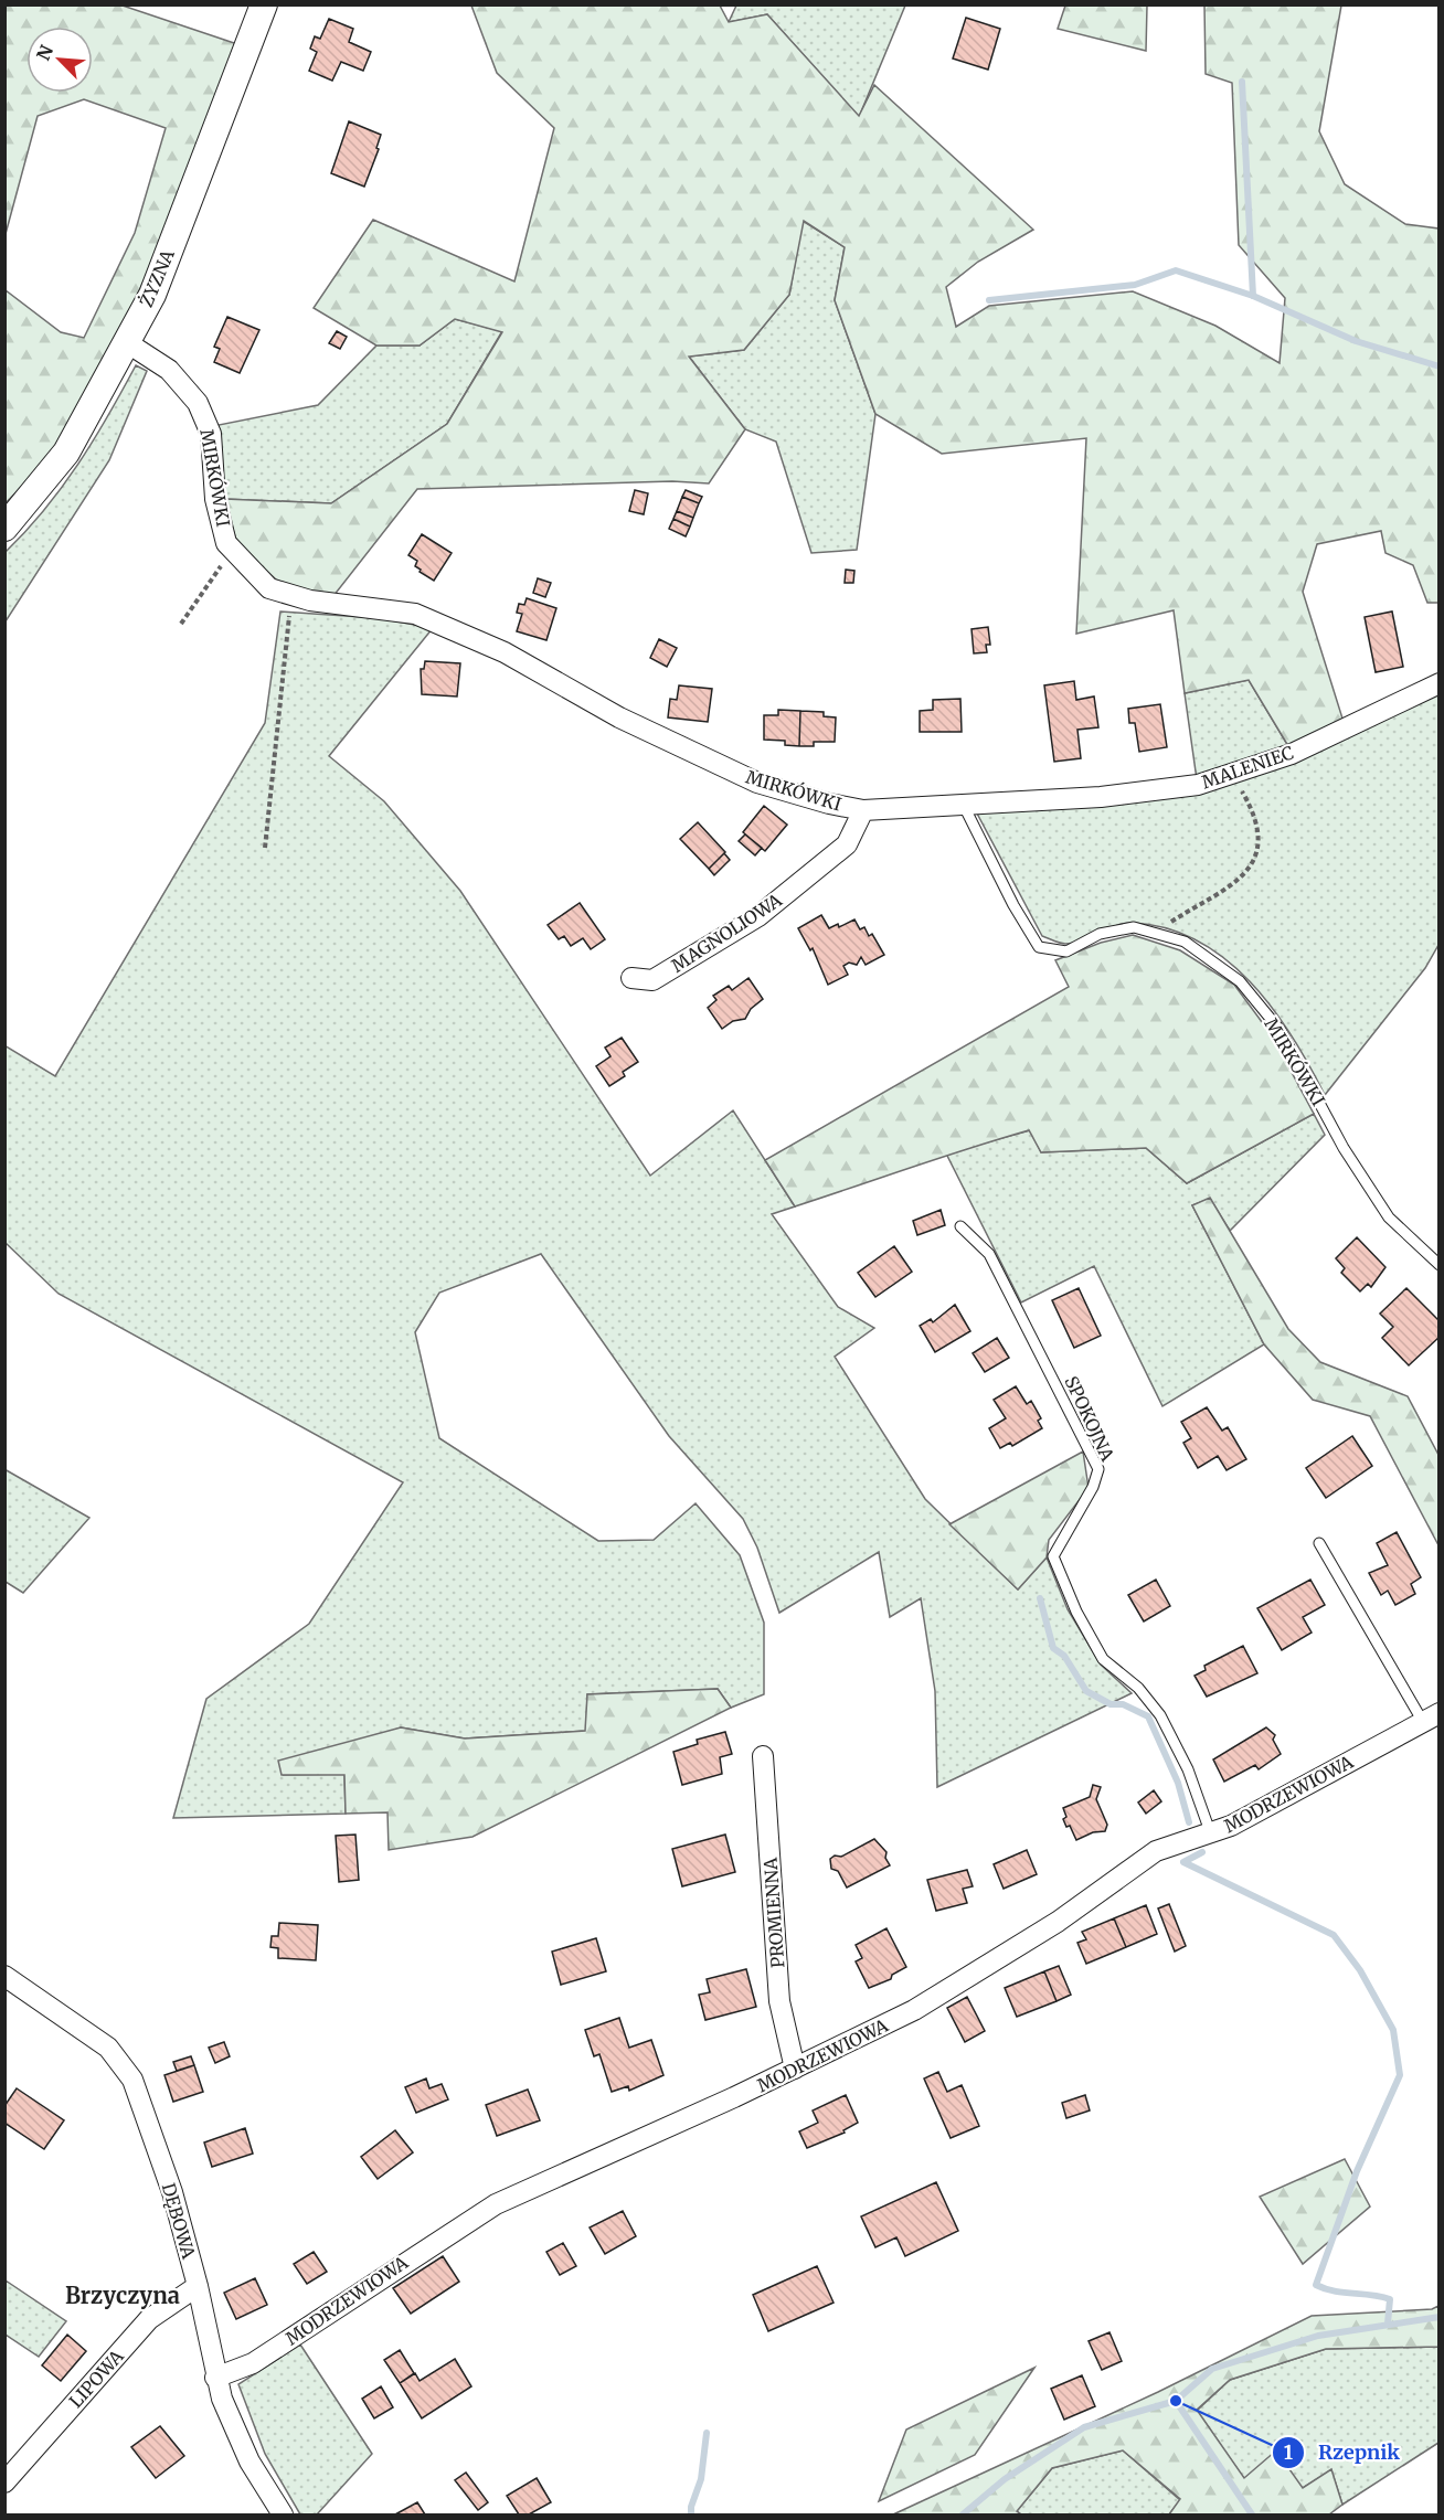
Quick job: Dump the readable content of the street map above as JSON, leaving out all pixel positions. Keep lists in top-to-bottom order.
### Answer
{
  "streets": {
    "street": [
      "ŻYZNA",
      "MIRKÓWKI",
      "MALENIEC",
      "MAGNOLIOWA",
      "MODRZEWIOWA",
      "PROMIENNA",
      "DĘBOWA",
      "LIPOWA"
    ],
    "lane": ["SPOKOJNA"]
  },
  "crossings": [
    ["ŻYZNA", "MIRKÓWKI"],
    ["MIRKÓWKI", "MALENIEC"],
    ["MIRKÓWKI", "MAGNOLIOWA"],
    ["SPOKOJNA", "MODRZEWIOWA"],
    ["MODRZEWIOWA", "PROMIENNA"],
    ["MODRZEWIOWA", "DĘBOWA"],
    ["DĘBOWA", "LIPOWA"]
  ],
  "districts": ["Brzyczyna"],
  "places": ["Rzepnik"],
  "north": "top left"
}
